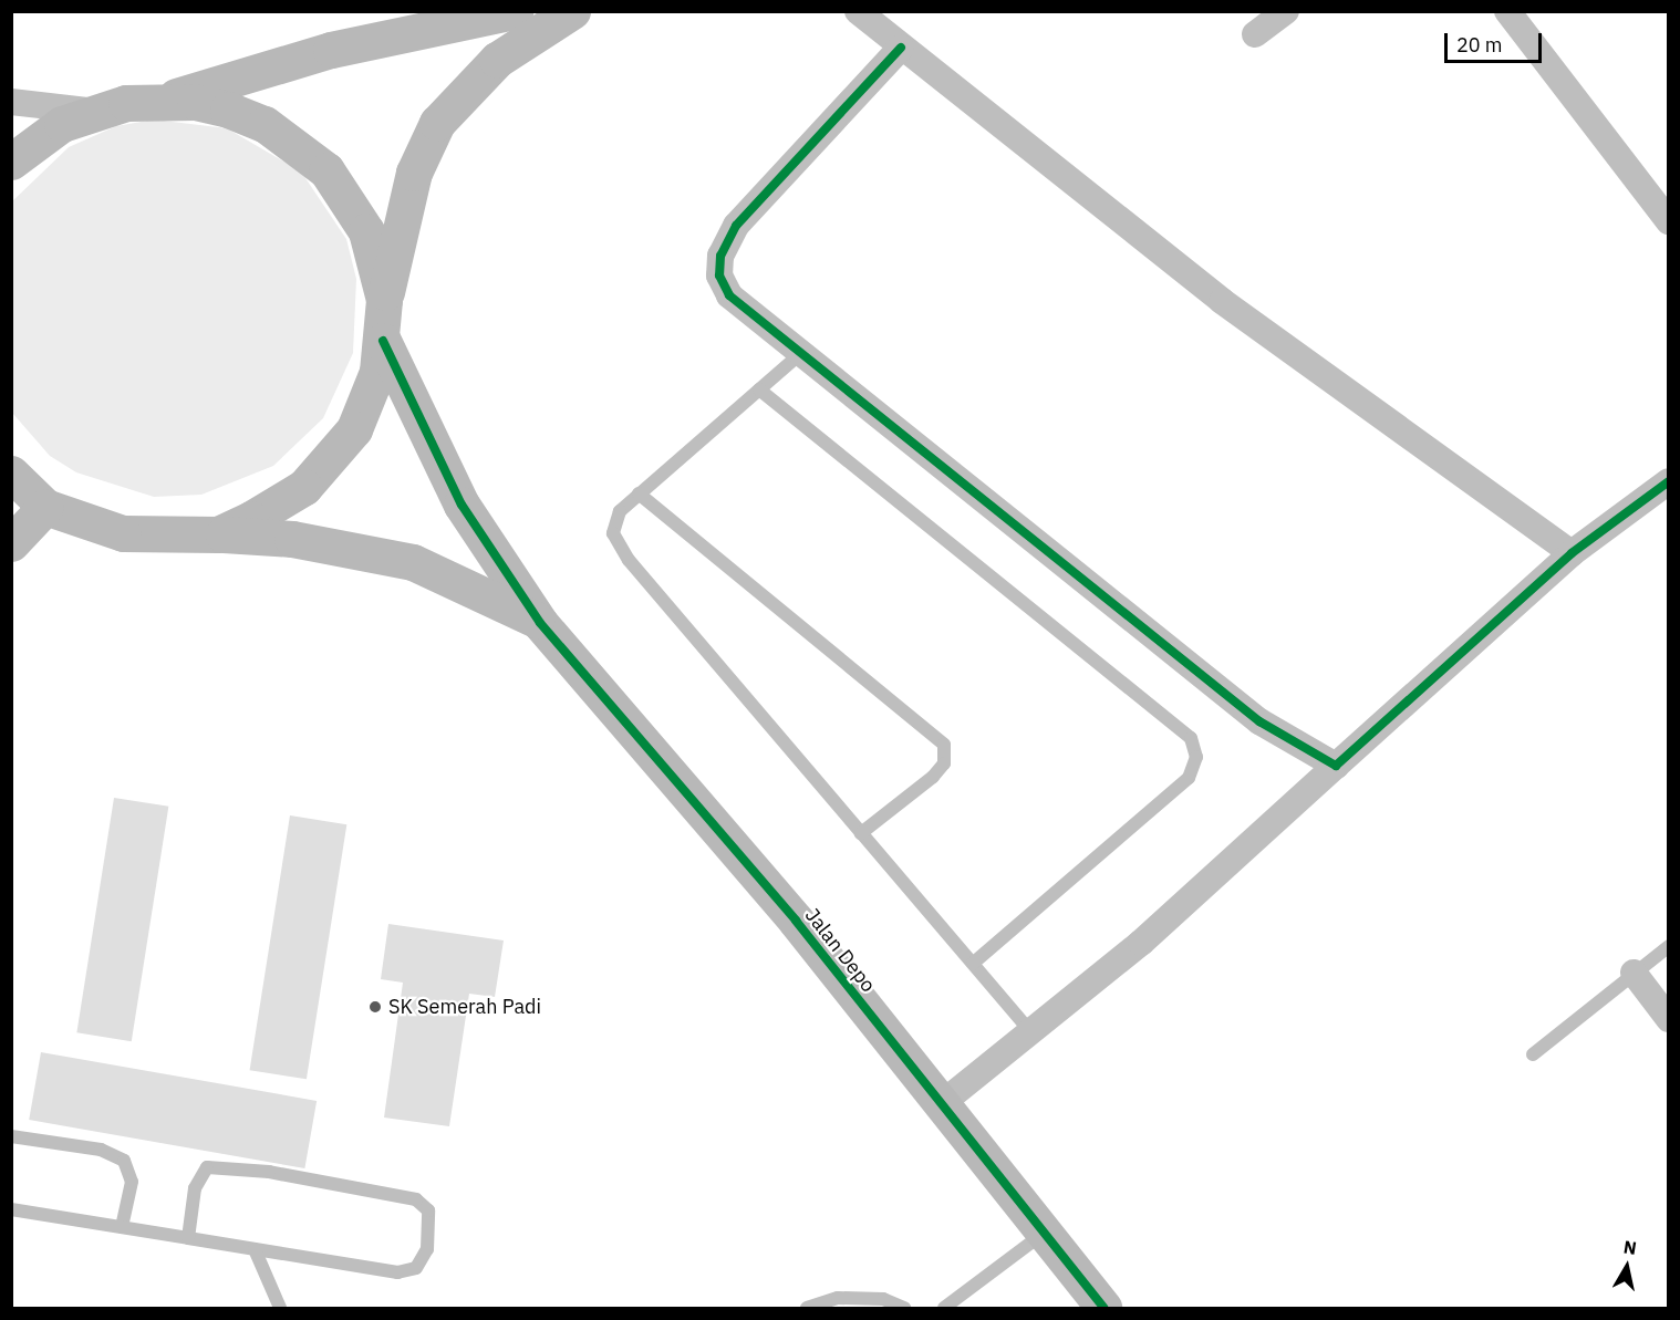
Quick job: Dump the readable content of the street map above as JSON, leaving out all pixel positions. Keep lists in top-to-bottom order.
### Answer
{
  "streets": {
    "street": ["Jalan Depo"]
  },
  "places": ["SK Semerah Padi"],
  "scale_bar": "20 m",
  "north": "top"
}
